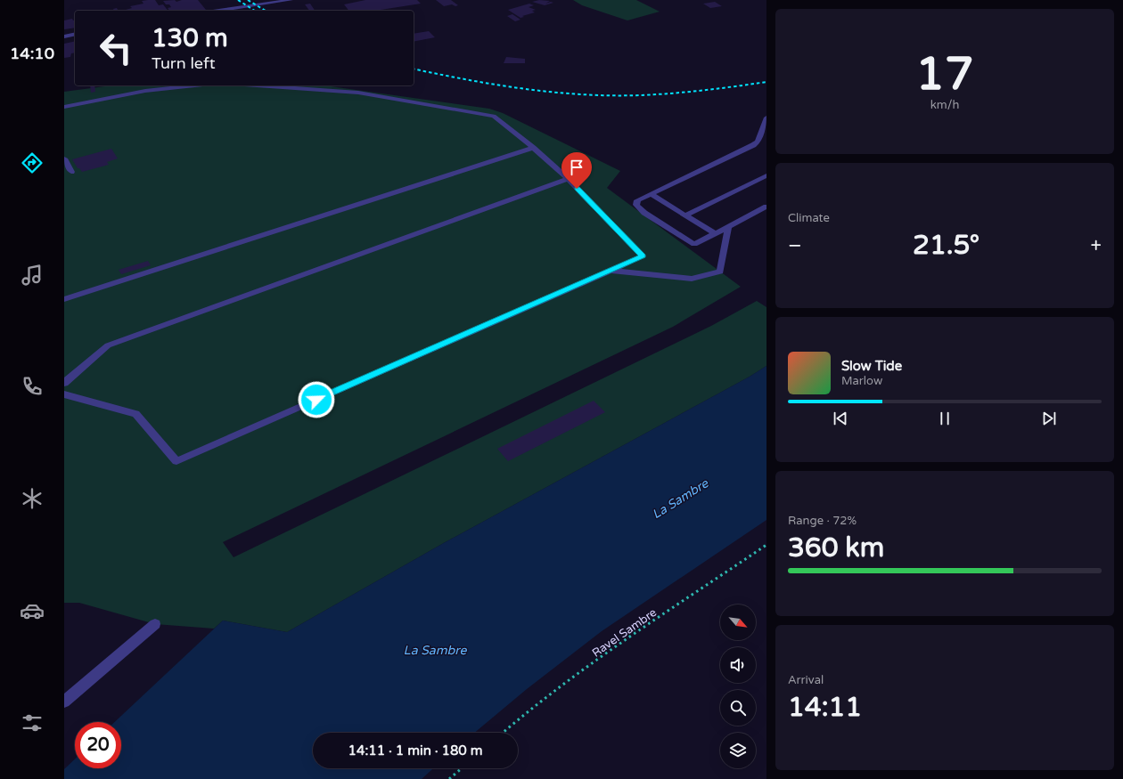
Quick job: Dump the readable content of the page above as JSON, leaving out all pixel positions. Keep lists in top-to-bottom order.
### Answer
{
  "streets": {
    "path": ["Ravel Sambre"]
  },
  "water": ["La Sambre"],
  "north": "bottom right",
  "page": {
    "tabs": "14:10",
    "tile": [
      ["17", "km/h"],
      "Climate",
      ["Range · 72%", "360 km"],
      ["Arrival", "14:11"]
    ],
    "turn": ["130 m", "Turn left"],
    "heat": ["−", "21.5°", "+"],
    "song": ["Slow Tide", "Marlow"],
    "limit": "20",
    "trip": "14:11 · 1 min · 180 m"
  }
}
